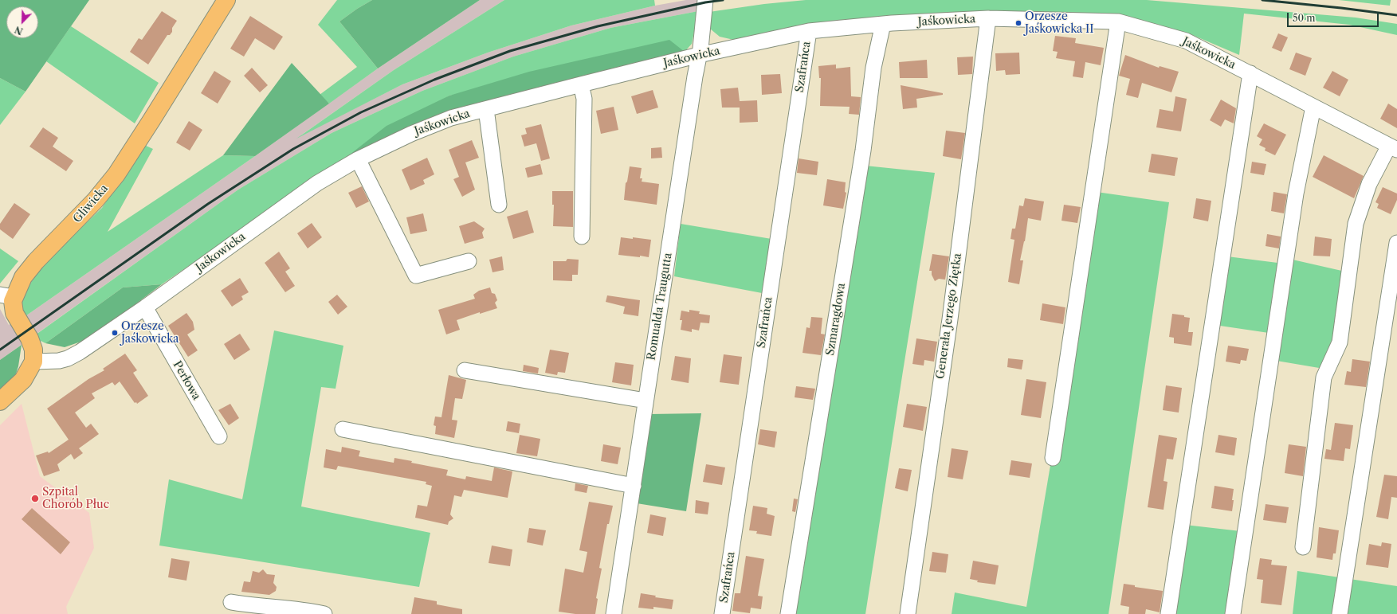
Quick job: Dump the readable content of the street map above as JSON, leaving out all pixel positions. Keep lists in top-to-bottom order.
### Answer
{
  "streets": {
    "main road": ["Gliwicka"],
    "street": [
      "Jaśkowicka",
      "Szafrańca",
      "Romualda Traugutta",
      "Generała Jerzego Ziętka",
      "Szmaragdowa",
      "Perłowa"
    ]
  },
  "crossings": [
    ["Jaśkowicka", "Szafrańca"],
    ["Jaśkowicka", "Gliwicka"],
    ["Jaśkowicka", "Romualda Traugutta"],
    ["Jaśkowicka", "Generała Jerzego Ziętka"],
    ["Jaśkowicka", "Szmaragdowa"],
    ["Jaśkowicka", "Perłowa"]
  ],
  "places": ["Orzesze Jaśkowicka II", "Orzesze Jaśkowicka", "Szpital Chorób Płuc"],
  "scale_bar": "50 m",
  "north": "bottom left"
}
